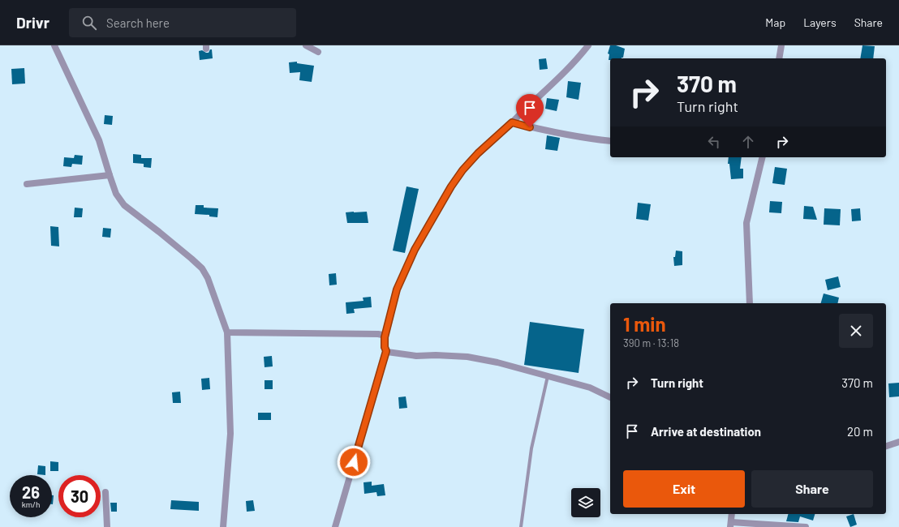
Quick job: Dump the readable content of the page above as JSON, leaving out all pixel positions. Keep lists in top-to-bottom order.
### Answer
{
  "page": {
    "header": "Drivr",
    "search": "Search here",
    "nav": ["Map", "Layers", "Share"],
    "turn": ["370 m", "Turn right"],
    "heading": ["1 min", "390 m · 13:18"],
    "list": [
      {
        "name": "Turn right",
        "value": "370 m"
      },
      {
        "name": "Arrive at destination",
        "value": "20 m"
      }
    ],
    "buttons": ["Exit", "Share"],
    "speed": "26 km/h",
    "limit": "30"
  }
}
